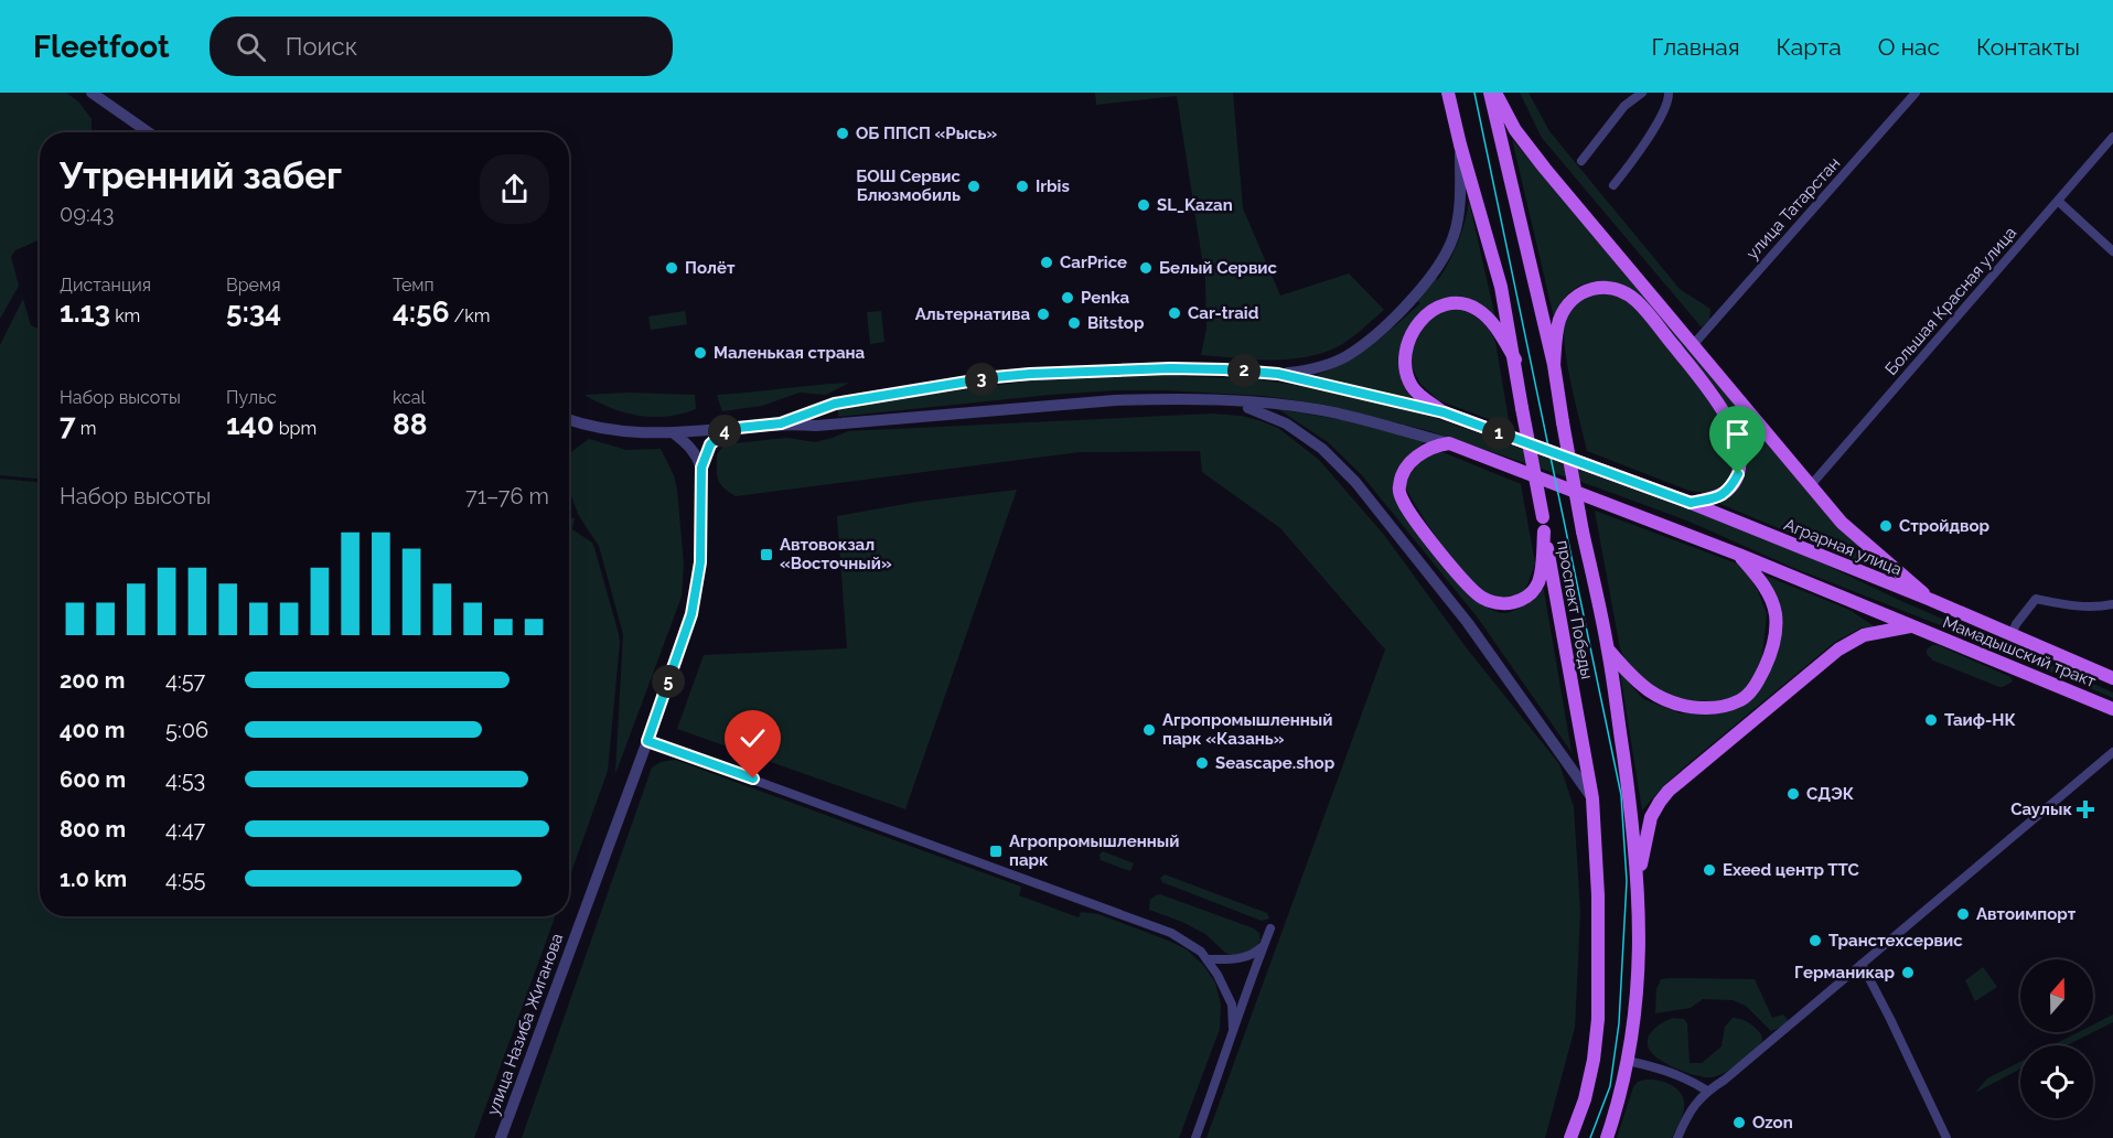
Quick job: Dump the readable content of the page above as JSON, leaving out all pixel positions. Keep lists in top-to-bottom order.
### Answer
{
  "streets": {
    "main road": ["Аграрная улица", "проспект Победы", "Мамадышский тракт"],
    "street": ["улица Татарстан", "Большая Красная улица", "улица Назиба Жиганова"]
  },
  "crossings": [
    ["Аграрная улица", "Мамадышский тракт"],
    ["Аграрная улица", "улица Назиба Жиганова"]
  ],
  "places": {
    "other": [
      "ОБ ППСП «Рысь»",
      "БОШ Сервис Блюзмобиль",
      "Irbis",
      "SL_Kazan",
      "CarPrice",
      "Полёт",
      "Белый Сервис",
      "Penka",
      "Car-traid",
      "Альтернатива",
      "Bitstop",
      "Маленькая страна",
      "Стройдвор",
      "Таиф-НК",
      "Агропромышленный парк «Казань»",
      "Seascape.shop",
      "СДЭК",
      "Exeed центр ТТС",
      "Автоимпорт",
      "Транстехсервис",
      "Германикар",
      "Ozon"
    ],
    "transit": ["Автовокзал «Восточный»", "Агропромышленный парк"],
    "health": ["Саулык"]
  },
  "north": "top",
  "page": {
    "header": "Fleetfoot",
    "search": "Поиск",
    "nav": [
      "Главная",
      "Карта",
      "О нас",
      "Контакты"
    ],
    "heading": ["Утренний забег", "09:43"],
    "stats": [
      ["Дистанция", "1.13 km"],
      ["Время", "5:34"],
      ["Темп", "4:56 /km"],
      ["Набор высоты", "7 m"],
      ["Пульс", "140 bpm"],
      ["kcal", "88"]
    ],
    "pins": [
      "2",
      "3",
      "4",
      "1",
      "5"
    ],
    "chart": ["Набор высоты", "71–76 m"],
    "list": [
      {
        "name": "200 m",
        "note": "4:57"
      },
      {
        "name": "400 m",
        "note": "5:06"
      },
      {
        "name": "600 m",
        "note": "4:53"
      },
      {
        "name": "800 m",
        "note": "4:47"
      },
      {
        "name": "1.0 km",
        "note": "4:55"
      }
    ]
  }
}
